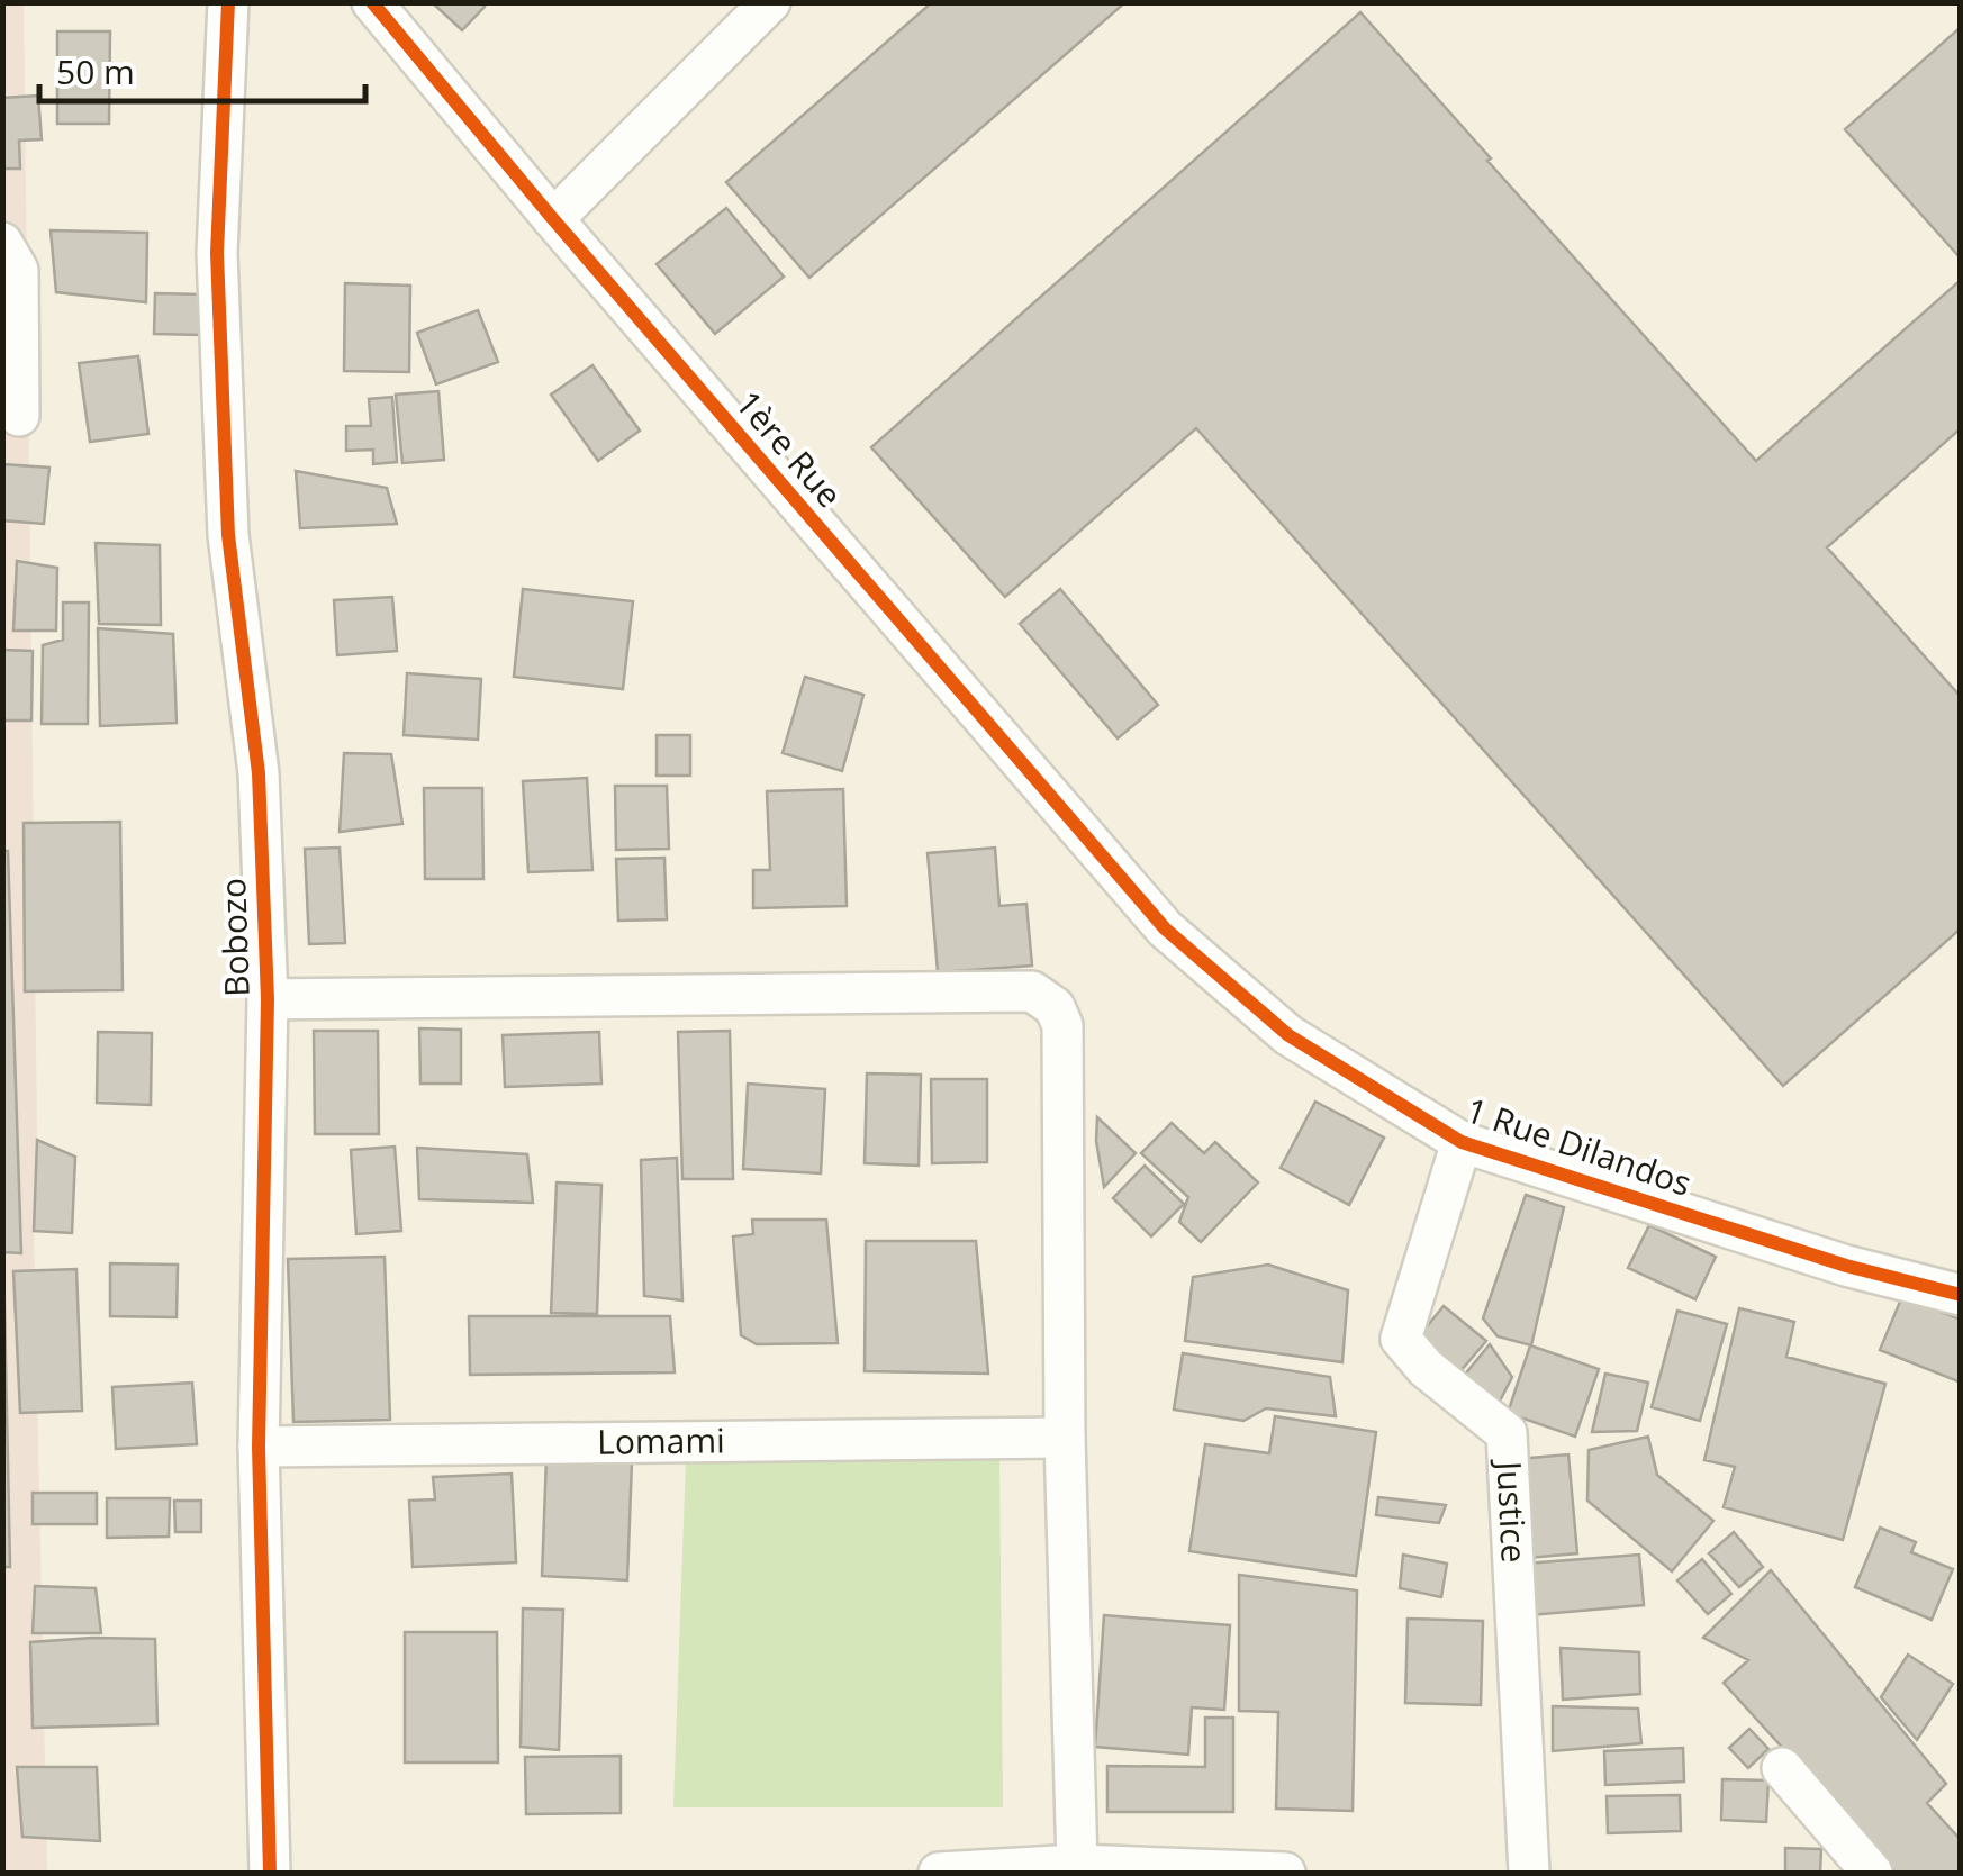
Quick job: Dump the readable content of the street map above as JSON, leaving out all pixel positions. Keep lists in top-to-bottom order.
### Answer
{
  "streets": {
    "street": [
      "1ère Rue",
      "Bobozo",
      "1 Rue Dilandos",
      "Lomami",
      "Justice"
    ]
  },
  "crossings": [
    ["1ère Rue", "1 Rue Dilandos"],
    ["Bobozo", "Lomami"],
    ["1 Rue Dilandos", "Justice"]
  ],
  "scale_bar": "50 m"
}
